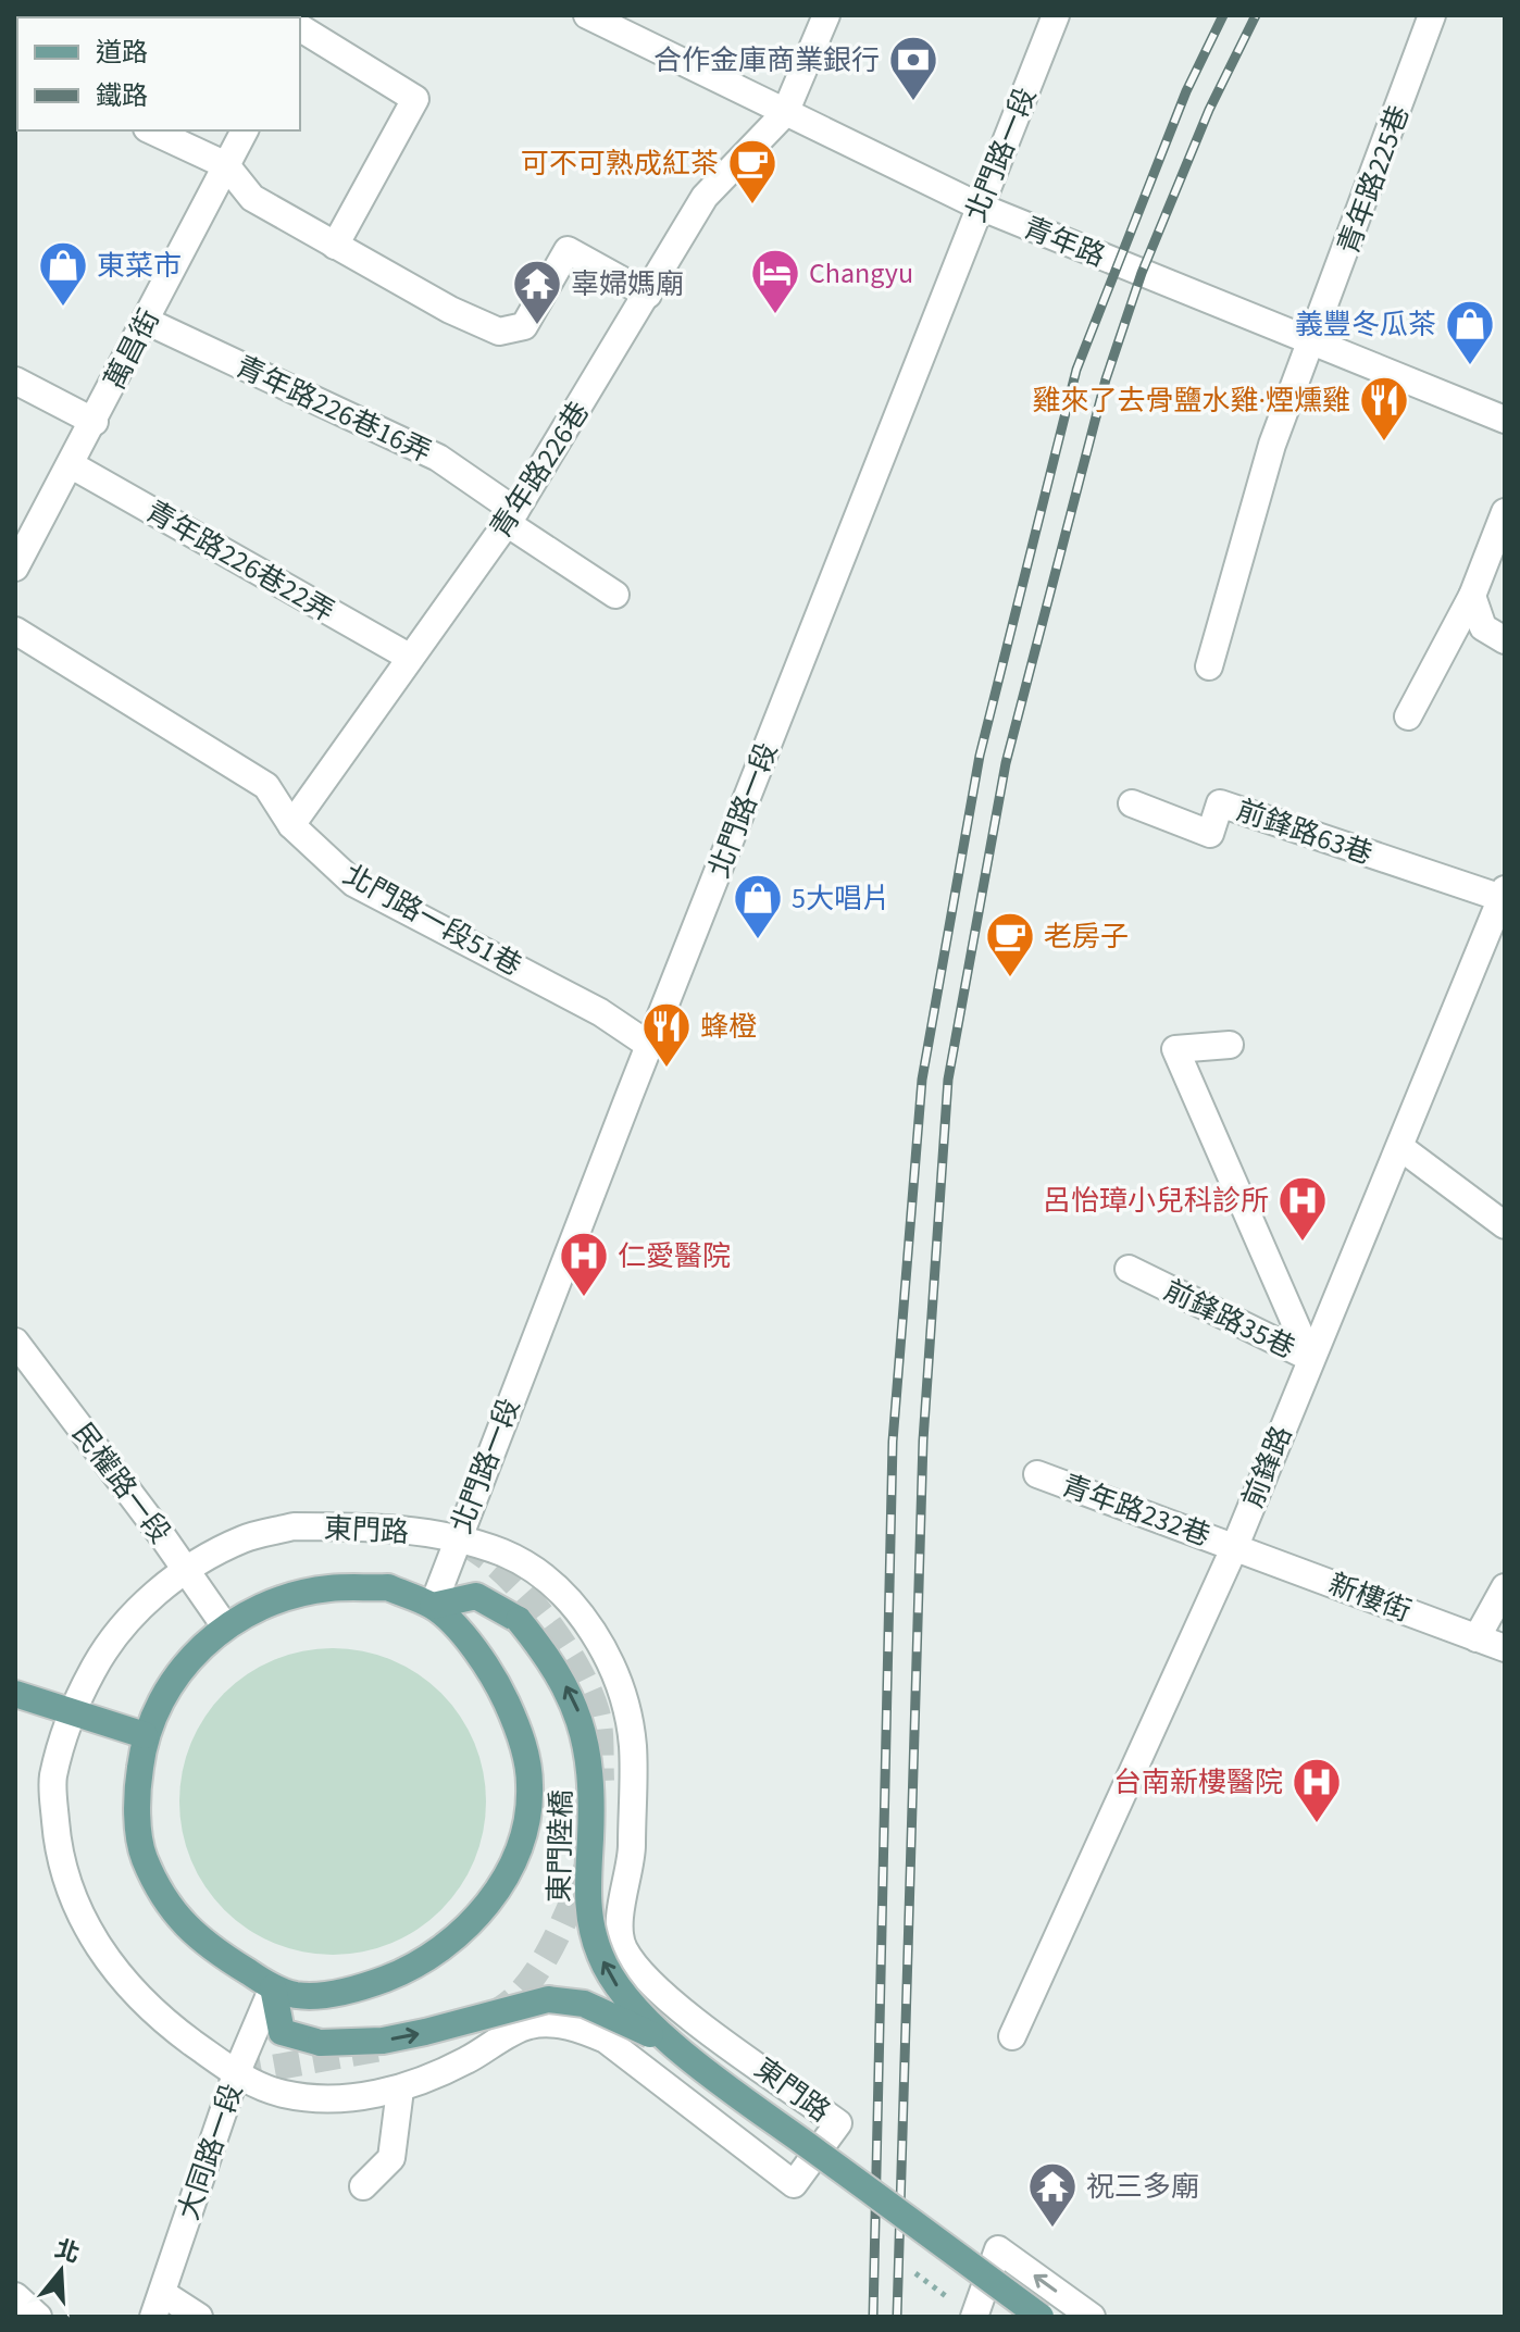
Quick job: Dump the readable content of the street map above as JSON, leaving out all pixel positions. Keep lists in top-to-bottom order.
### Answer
{
  "streets": {
    "main road": ["東門陸橋"],
    "street": [
      "北門路一段",
      "青年路225巷",
      "青年路",
      "萬昌街",
      "青年路226巷16弄",
      "青年路226巷",
      "青年路226巷22弄",
      "前鋒路63巷",
      "北門路一段51巷",
      "前鋒路35巷",
      "前鋒路",
      "民權路一段",
      "青年路232巷",
      "東門路",
      "新樓街",
      "大同路一段"
    ]
  },
  "crossings": [
    ["北門路一段", "青年路"],
    ["北門路一段", "北門路一段51巷"],
    ["北門路一段", "東門路"],
    ["北門路一段", "東門陸橋"],
    ["青年路225巷", "青年路"],
    ["青年路", "青年路226巷"],
    ["萬昌街", "青年路226巷16弄"],
    ["萬昌街", "青年路226巷22弄"],
    ["青年路226巷16弄", "青年路226巷"],
    ["青年路226巷", "青年路226巷22弄"],
    ["青年路226巷", "北門路一段51巷"],
    ["前鋒路63巷", "前鋒路"],
    ["前鋒路35巷", "前鋒路"],
    ["前鋒路", "青年路232巷"],
    ["前鋒路", "新樓街"],
    ["民權路一段", "東門路"],
    ["青年路232巷", "新樓街"],
    ["東門路", "大同路一段"],
    ["東門陸橋", "大同路一段"]
  ],
  "places": {
    "bank": ["合作金庫商業銀行"],
    "cafe": ["可不可熟成紅茶", "老房子"],
    "shop": ["東菜市", "義豐冬瓜茶", "5大唱片"],
    "hotel": ["Changyu"],
    "temple": ["辜婦媽廟", "祝三多廟"],
    "restaurant": ["雞來了去骨鹽水雞·煙燻雞", "蜂橙"],
    "hospital": ["呂怡璋小兒科診所", "仁愛醫院", "台南新樓醫院"]
  },
  "legend": ["道路", "鐵路"],
  "north": "top"
}
